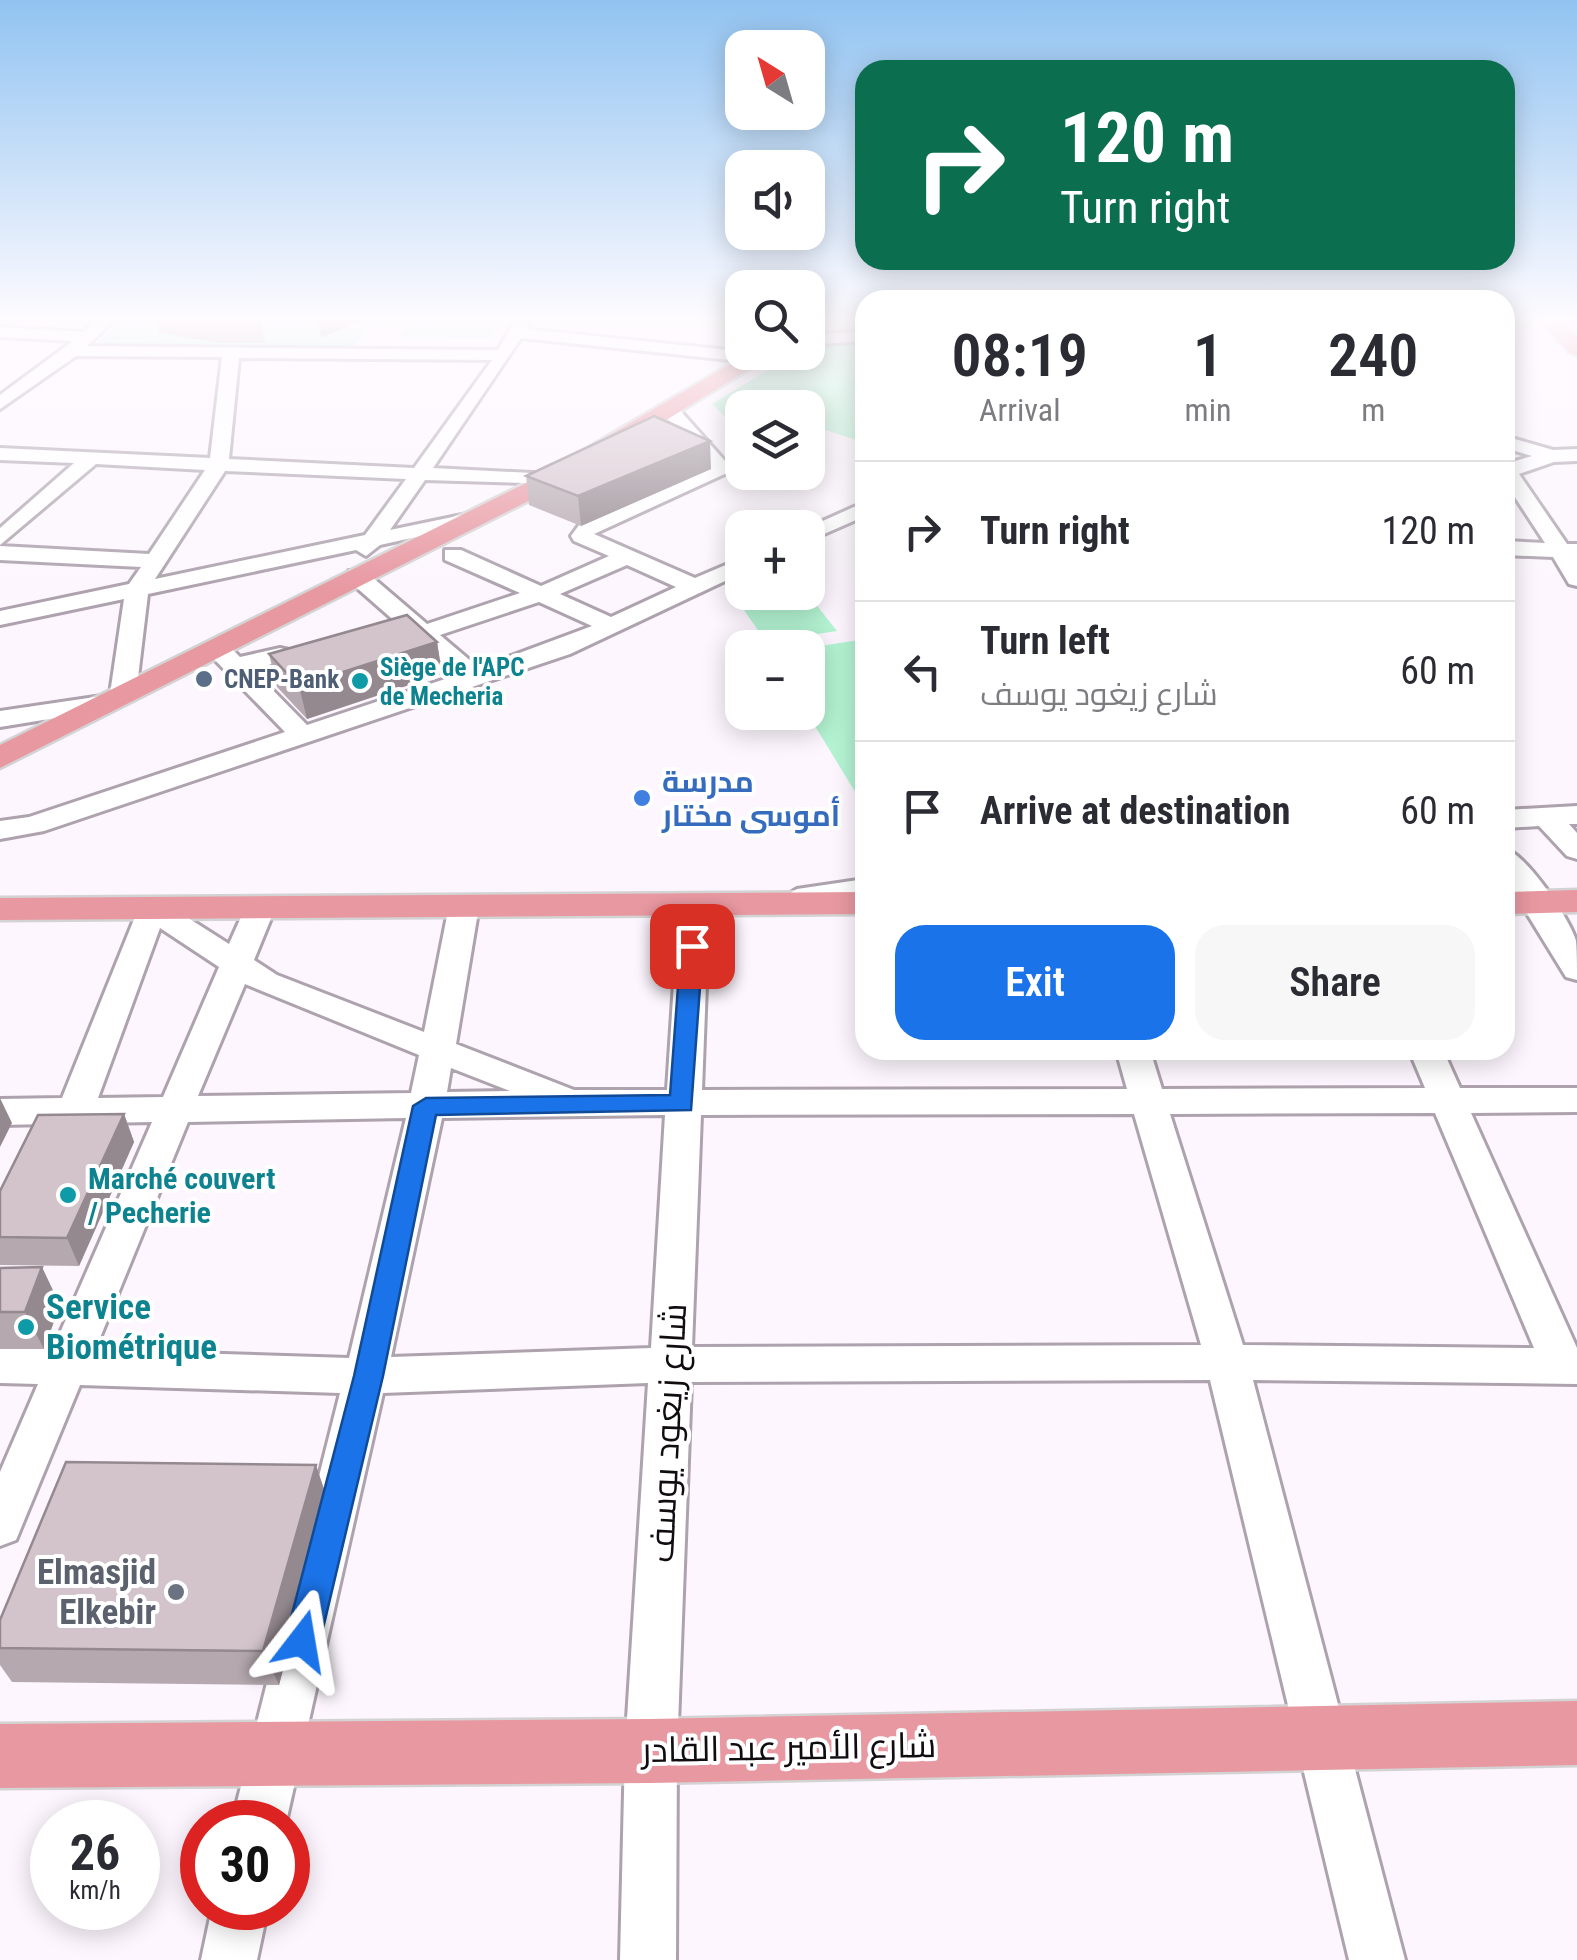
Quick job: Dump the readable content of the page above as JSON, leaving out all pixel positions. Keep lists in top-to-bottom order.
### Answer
{
  "streets": {
    "main road": ["شارع الأمير عبد القادر"],
    "street": ["شارع زيغود يوسف"]
  },
  "crossings": [
    ["شارع زيغود يوسف", "شارع الأمير عبد القادر"]
  ],
  "places": [
    "CNEP-Bank",
    "Siège de l'APC de Mecheria",
    "مدرسة أموسى مختار",
    "Marché couvert / Pecherie",
    "Service Biométrique",
    "Elmasjid Elkebir"
  ],
  "north": "top left",
  "page": {
    "map_buttons": ["+", "−"],
    "turn": ["120 m", "Turn right"],
    "eta": [
      "08:19",
      "Arrival",
      "1",
      "min",
      "240",
      "m"
    ],
    "list": [
      {
        "name": "Turn right",
        "value": "120 m"
      },
      {
        "name": "Turn left",
        "note": "شارع زيغود يوسف",
        "value": "60 m"
      },
      {
        "name": "Arrive at destination",
        "value": "60 m"
      }
    ],
    "buttons": ["Exit", "Share"],
    "speed": "26 km/h",
    "limit": "30"
  }
}
